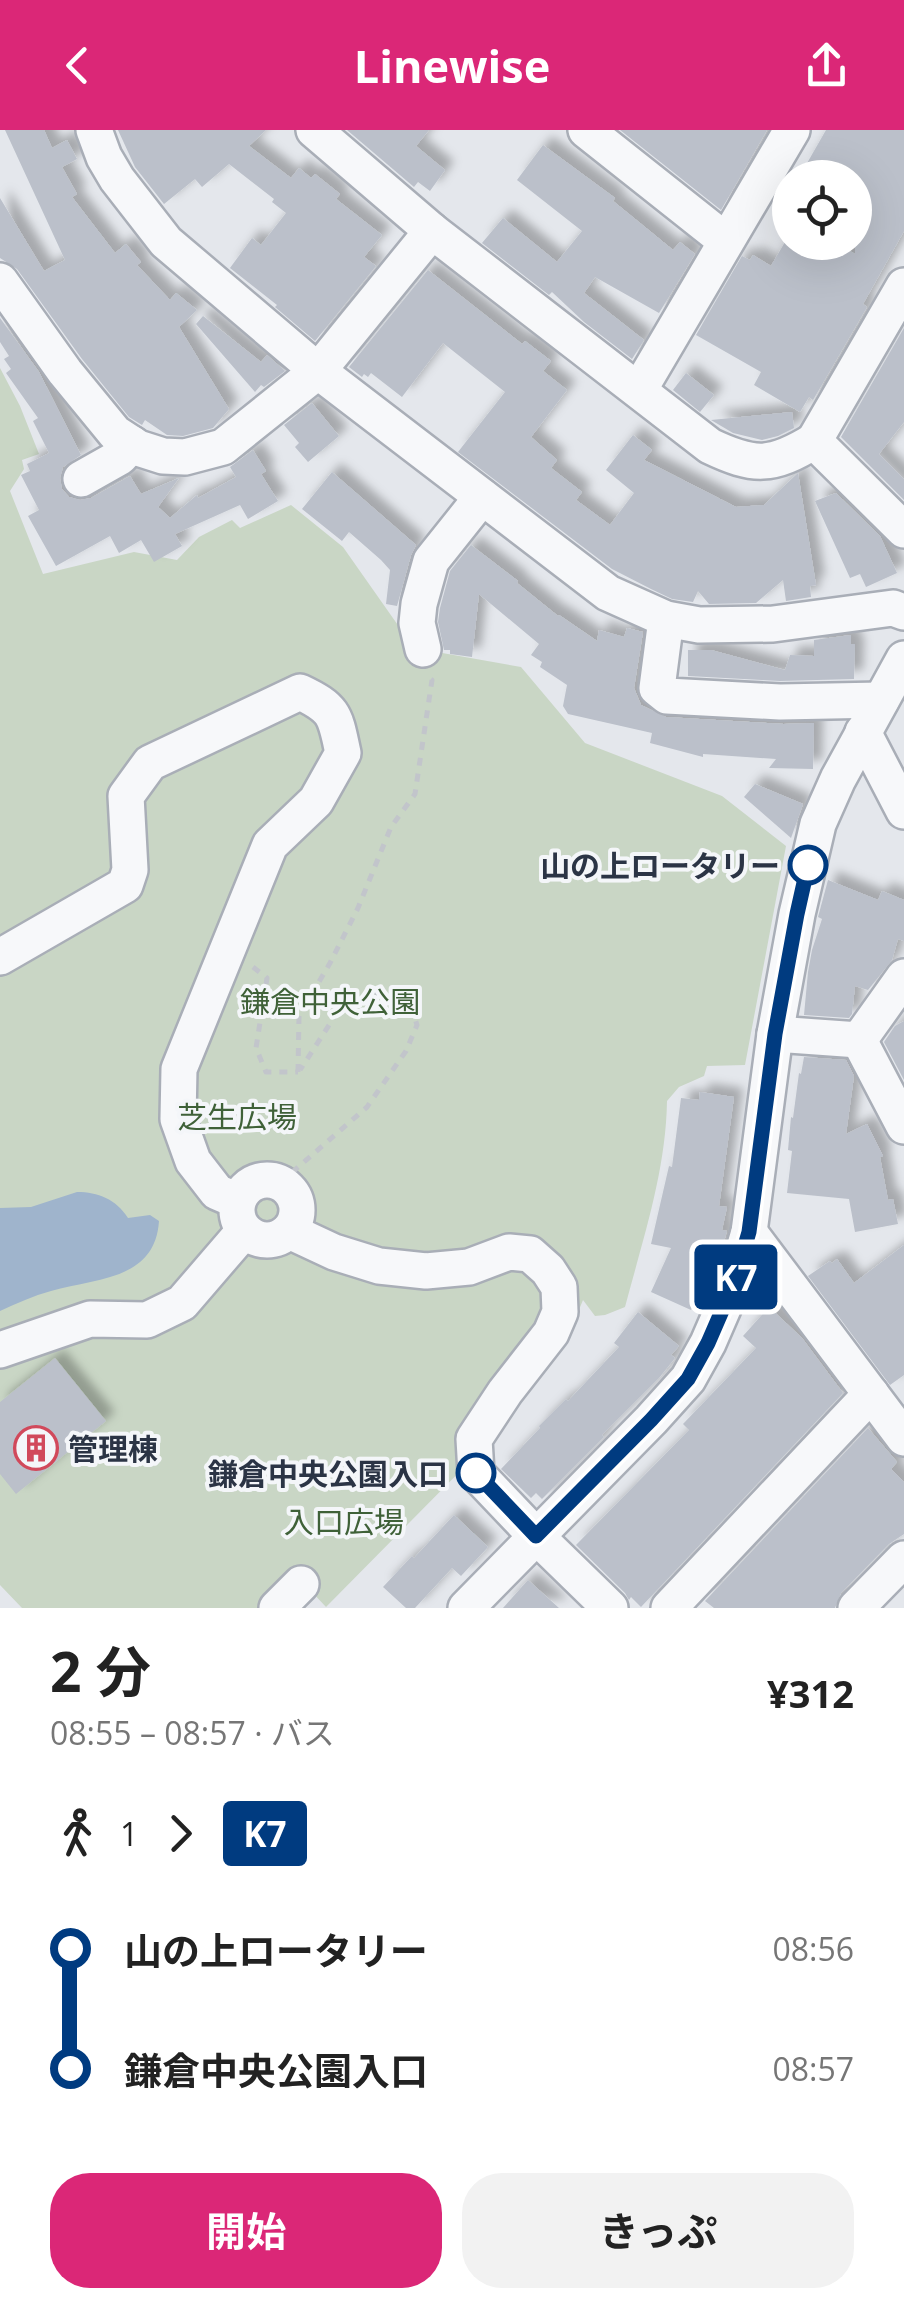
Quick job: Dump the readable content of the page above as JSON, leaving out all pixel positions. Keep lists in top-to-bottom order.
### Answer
{
  "parks": ["鎌倉中央公園", "芝生広場", "入口広場"],
  "places": {
    "other": ["山の上ロータリー", "鎌倉中央公園入口"],
    "building": ["管理棟"]
  },
  "lines": ["bus line K7"],
  "page": {
    "header": "Linewise",
    "on_map": "K7",
    "heading": ["2 分", "08:55 – 08:57 · バス", "¥312"],
    "legs": ["1", "K7"],
    "list": [
      {
        "name": "山の上ロータリー",
        "value": "08:56"
      },
      {
        "name": "鎌倉中央公園入口",
        "value": "08:57"
      }
    ],
    "buttons": ["開始", "きっぷ"]
  }
}
